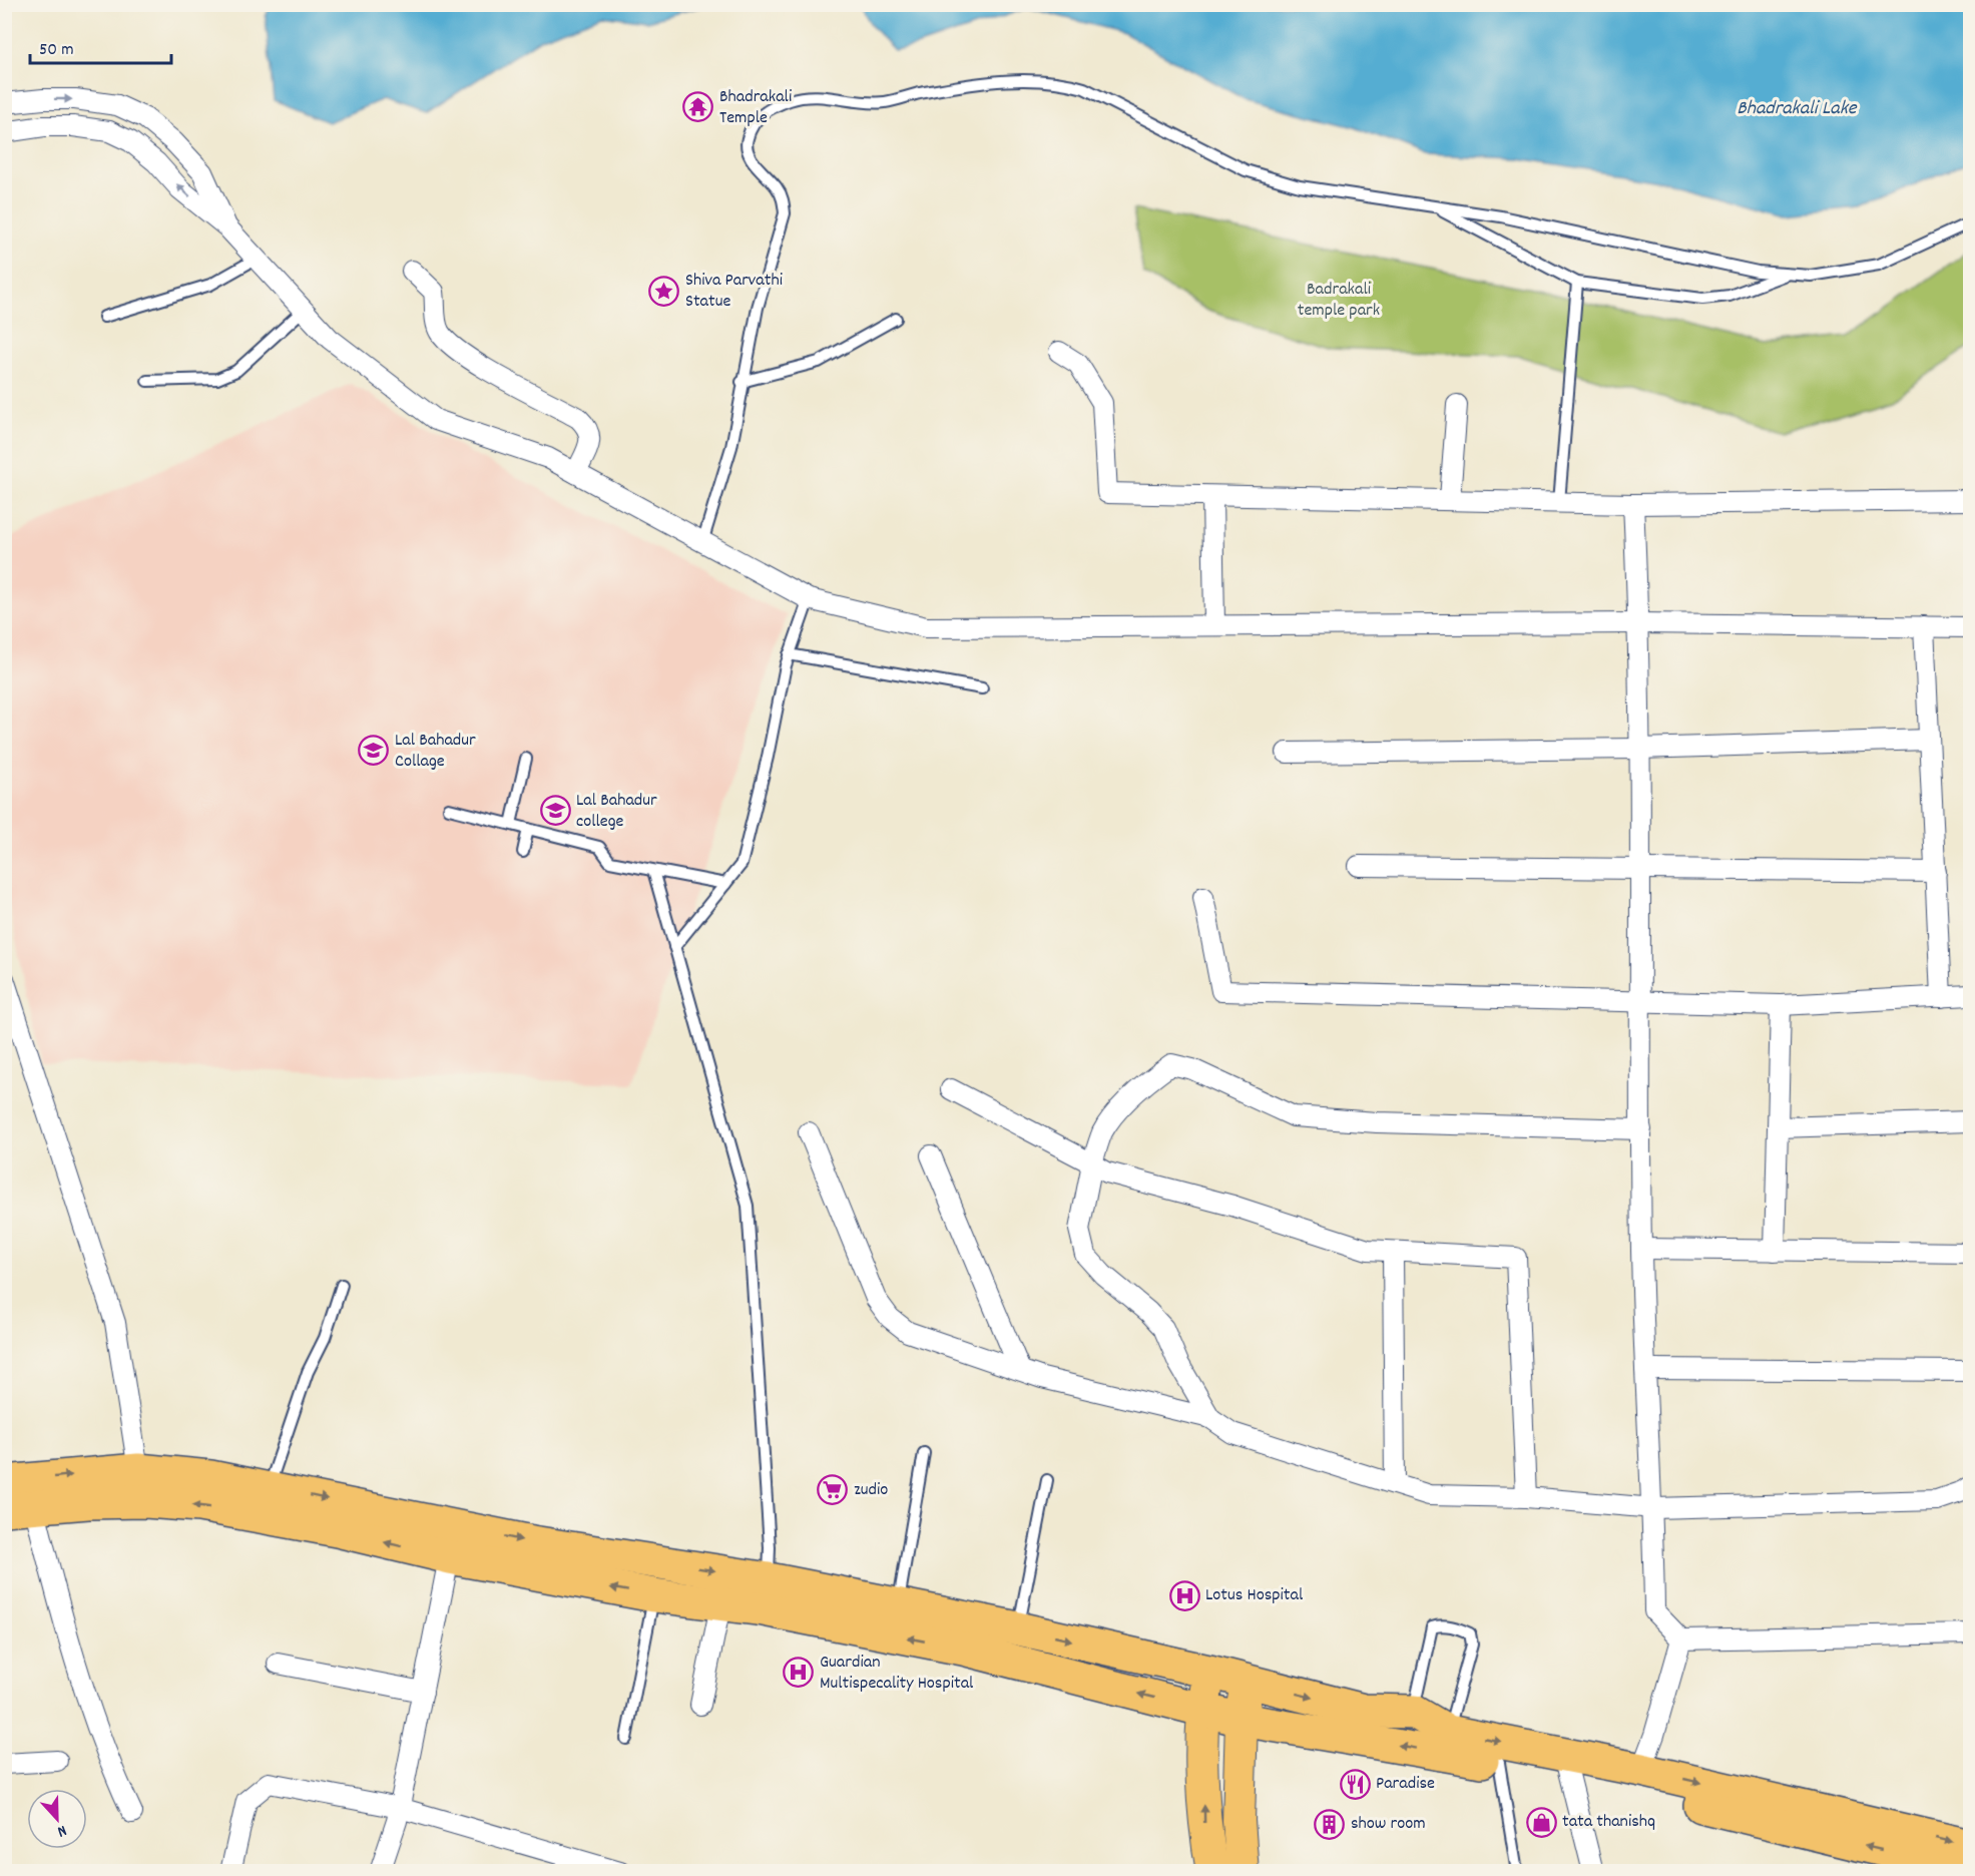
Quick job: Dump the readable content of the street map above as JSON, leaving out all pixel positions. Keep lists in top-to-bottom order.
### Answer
{
  "water": ["Bhadrakali Lake"],
  "parks": ["Badrakali temple park"],
  "places": {
    "temple": ["Bhadrakali Temple"],
    "place": ["Shiva Parvathi Statue"],
    "school or university": ["Lal Bahadur Collage", "Lal Bahadur college"],
    "supermarket": ["zudio"],
    "hospital": ["Lotus Hospital", "Guardian Multispecality Hospital"],
    "restaurant": ["Paradise"],
    "shop": ["tata thanishq"],
    "building": ["show room"]
  },
  "scale_bar": "50 m",
  "north": "bottom"
}
